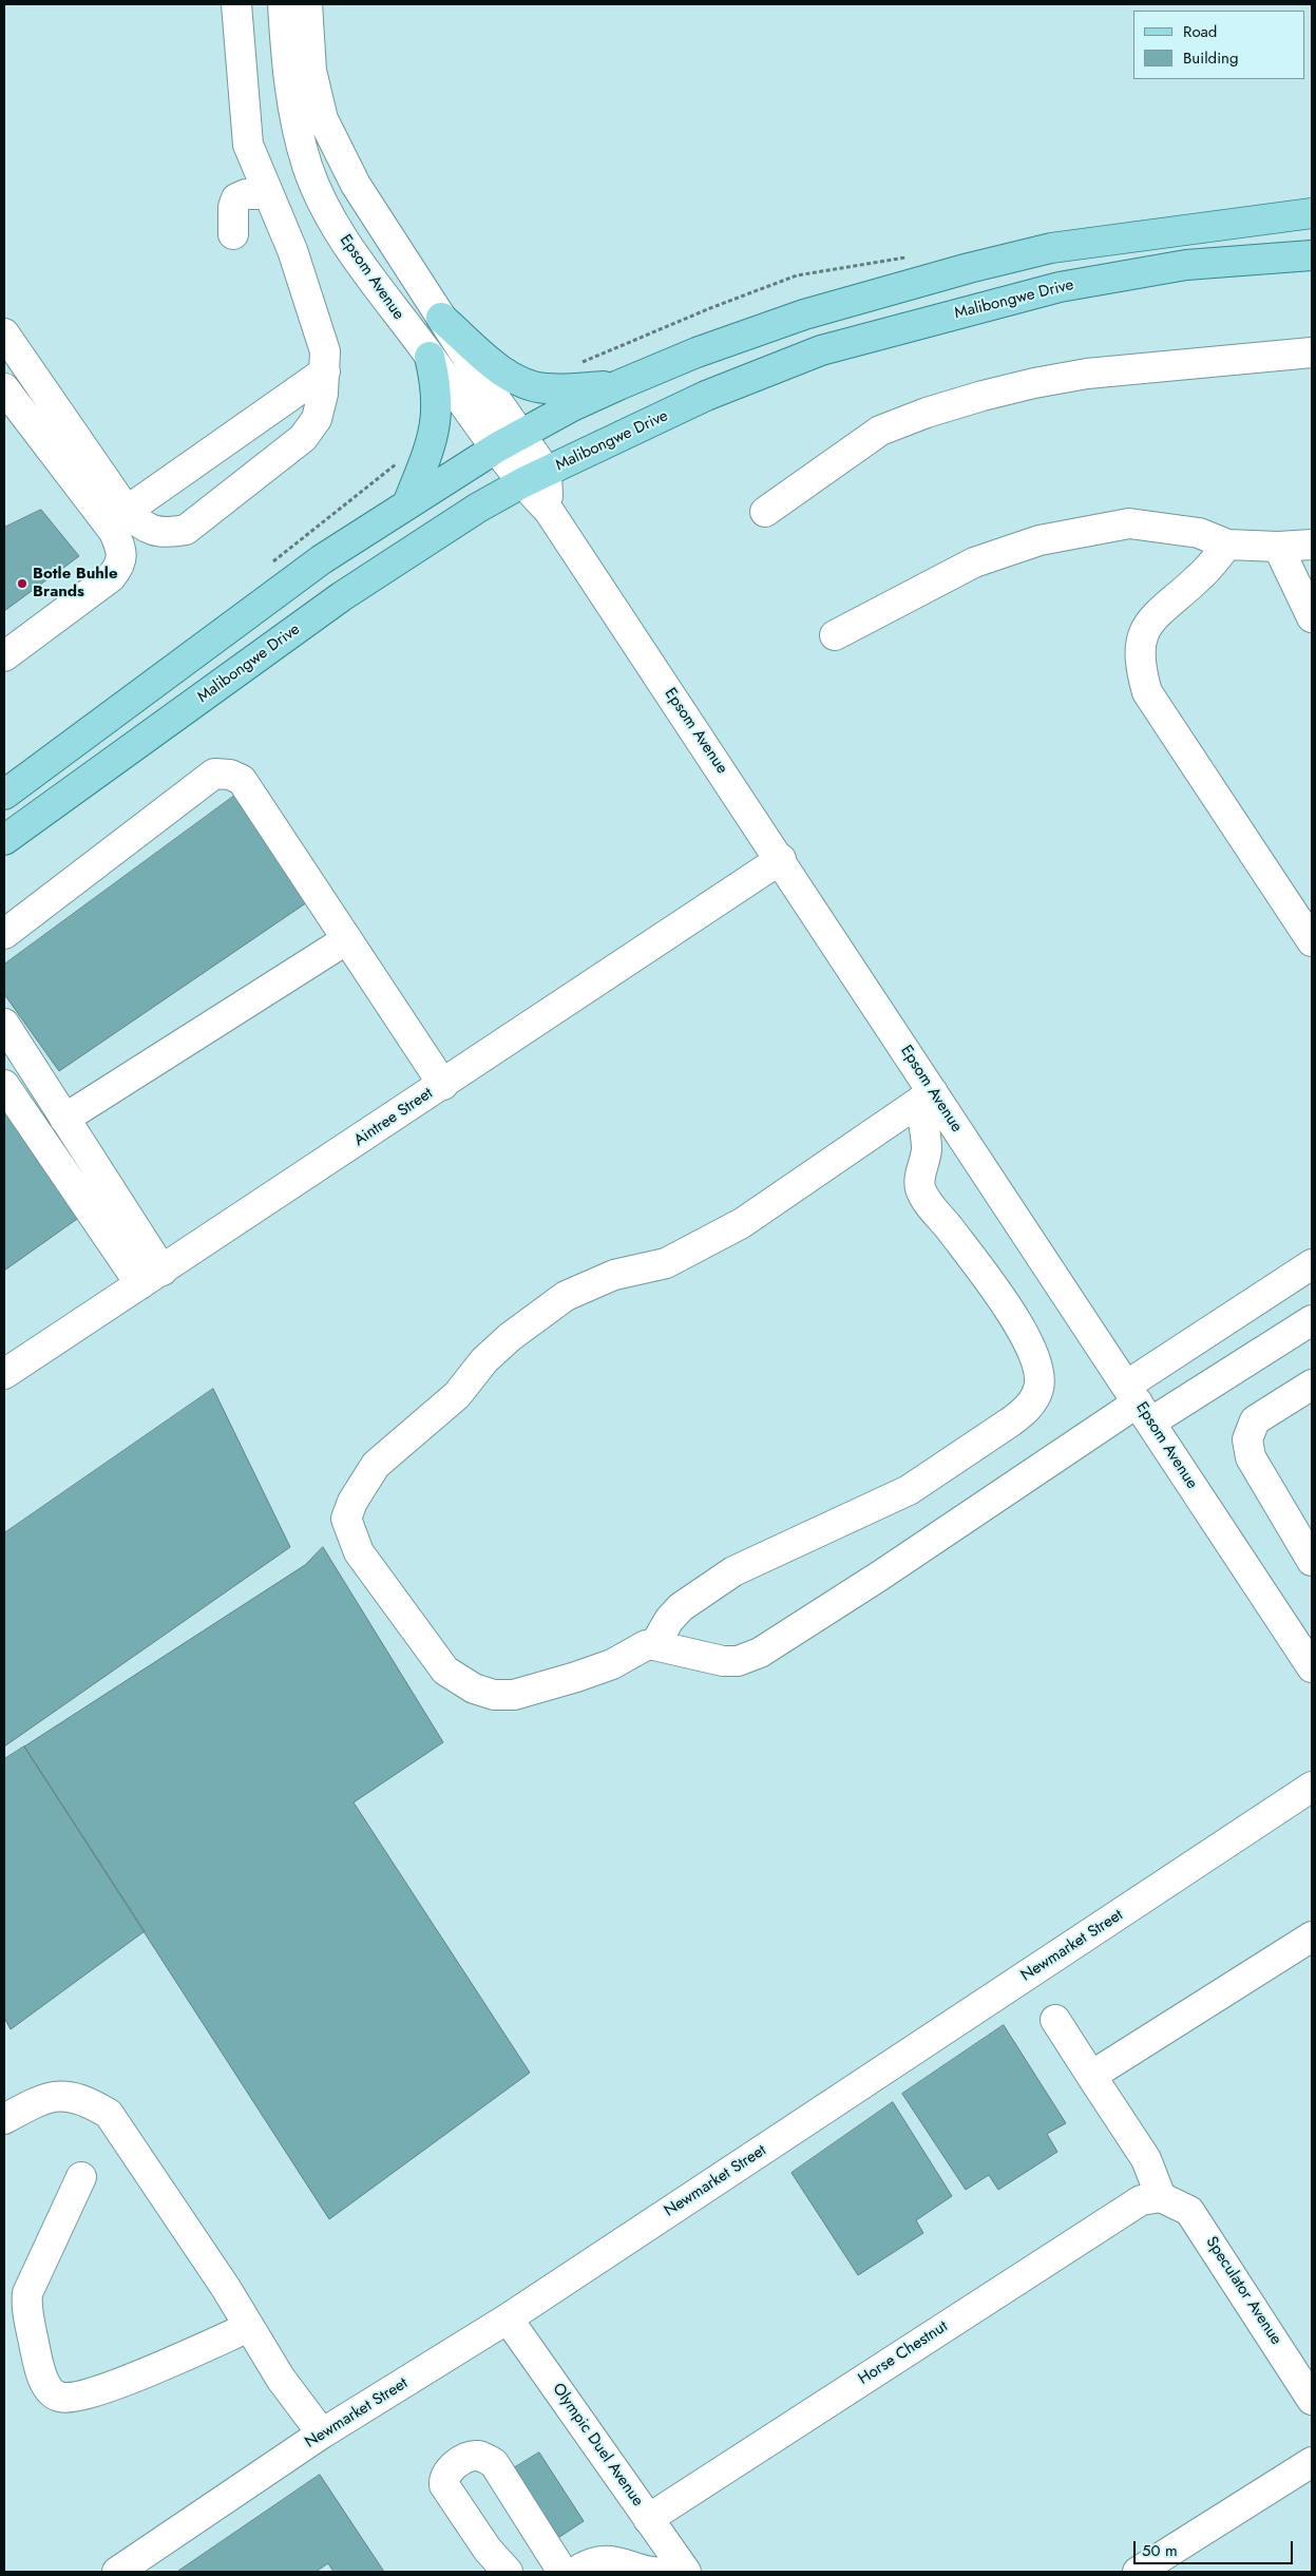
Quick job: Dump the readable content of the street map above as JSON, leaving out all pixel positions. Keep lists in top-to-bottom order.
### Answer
{
  "streets": {
    "main road": ["Malibongwe Drive"],
    "street": [
      "Epsom Avenue",
      "Aintree Street",
      "Newmarket Street",
      "Speculator Avenue",
      "Horse Chestnut",
      "Olympic Duel Avenue"
    ]
  },
  "crossings": [
    ["Epsom Avenue", "Malibongwe Drive"],
    ["Epsom Avenue", "Aintree Street"],
    ["Newmarket Street", "Olympic Duel Avenue"],
    ["Speculator Avenue", "Horse Chestnut"],
    ["Horse Chestnut", "Olympic Duel Avenue"]
  ],
  "places": ["Botle Buhle Brands"],
  "legend": ["Road", "Building"],
  "scale_bar": "50 m"
}
